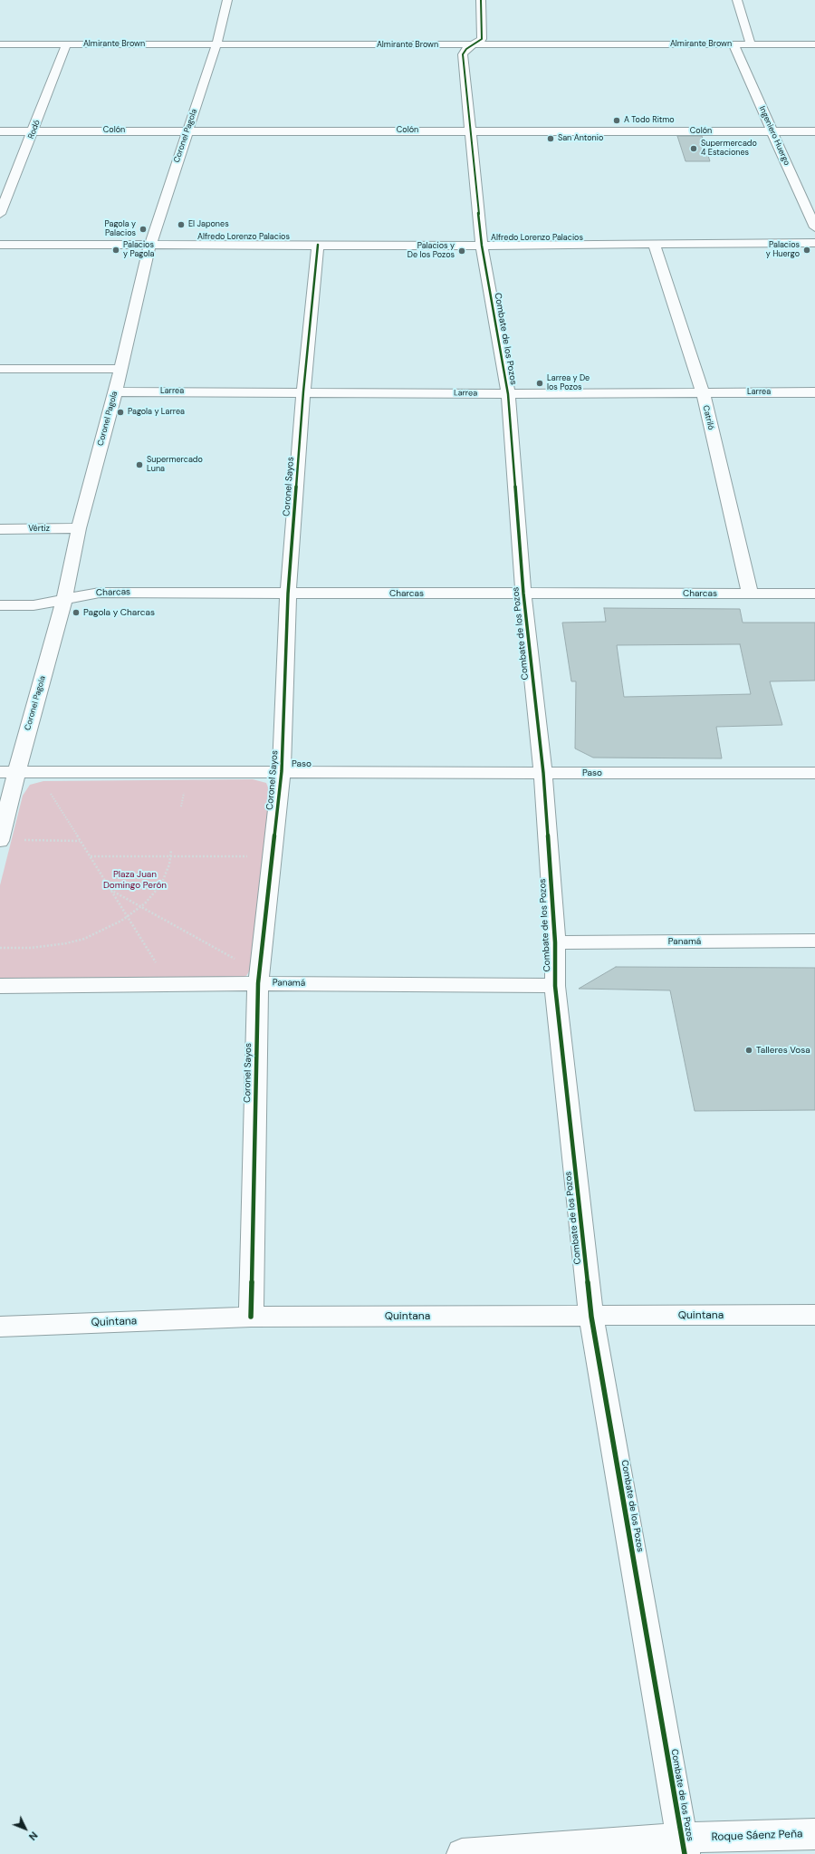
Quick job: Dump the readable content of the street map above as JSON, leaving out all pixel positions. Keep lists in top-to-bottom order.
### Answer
{
  "streets": {
    "street": [
      "Almirante Brown",
      "Rodó",
      "Colón",
      "Coronel Pagola",
      "Ingeniero Huergo",
      "Alfredo Lorenzo Palacios",
      "Combate de los Pozos",
      "Larrea",
      "Catriló",
      "Coronel Sayos",
      "Vértiz",
      "Charcas",
      "Paso",
      "Panamá",
      "Quintana",
      "Roque Sáenz Peña"
    ]
  },
  "crossings": [
    ["Almirante Brown", "Rodó"],
    ["Almirante Brown", "Coronel Pagola"],
    ["Almirante Brown", "Ingeniero Huergo"],
    ["Almirante Brown", "Combate de los Pozos"],
    ["Rodó", "Colón"],
    ["Colón", "Coronel Pagola"],
    ["Colón", "Ingeniero Huergo"],
    ["Colón", "Combate de los Pozos"],
    ["Coronel Pagola", "Alfredo Lorenzo Palacios"],
    ["Coronel Pagola", "Larrea"],
    ["Coronel Pagola", "Vértiz"],
    ["Coronel Pagola", "Charcas"],
    ["Coronel Pagola", "Paso"],
    ["Alfredo Lorenzo Palacios", "Combate de los Pozos"],
    ["Alfredo Lorenzo Palacios", "Catriló"],
    ["Alfredo Lorenzo Palacios", "Coronel Sayos"],
    ["Combate de los Pozos", "Larrea"],
    ["Combate de los Pozos", "Charcas"],
    ["Combate de los Pozos", "Paso"],
    ["Combate de los Pozos", "Panamá"],
    ["Combate de los Pozos", "Quintana"],
    ["Combate de los Pozos", "Roque Sáenz Peña"],
    ["Larrea", "Catriló"],
    ["Larrea", "Coronel Sayos"],
    ["Catriló", "Charcas"],
    ["Coronel Sayos", "Charcas"],
    ["Coronel Sayos", "Paso"],
    ["Coronel Sayos", "Panamá"],
    ["Coronel Sayos", "Quintana"]
  ],
  "parks": ["Plaza Juan Domingo Perón"],
  "places": [
    "A Todo Ritmo",
    "San Antonio",
    "Supermercado 4 Estaciones",
    "El Japones",
    "Pagola y Palacios",
    "Palacios y Pagola",
    "Palacios y Huergo",
    "Palacios y De los Pozos",
    "Larrea y De los Pozos",
    "Pagola y Larrea",
    "Supermercado Luna",
    "Pagola y Charcas",
    "Talleres Vosa"
  ],
  "north": "bottom right"
}
